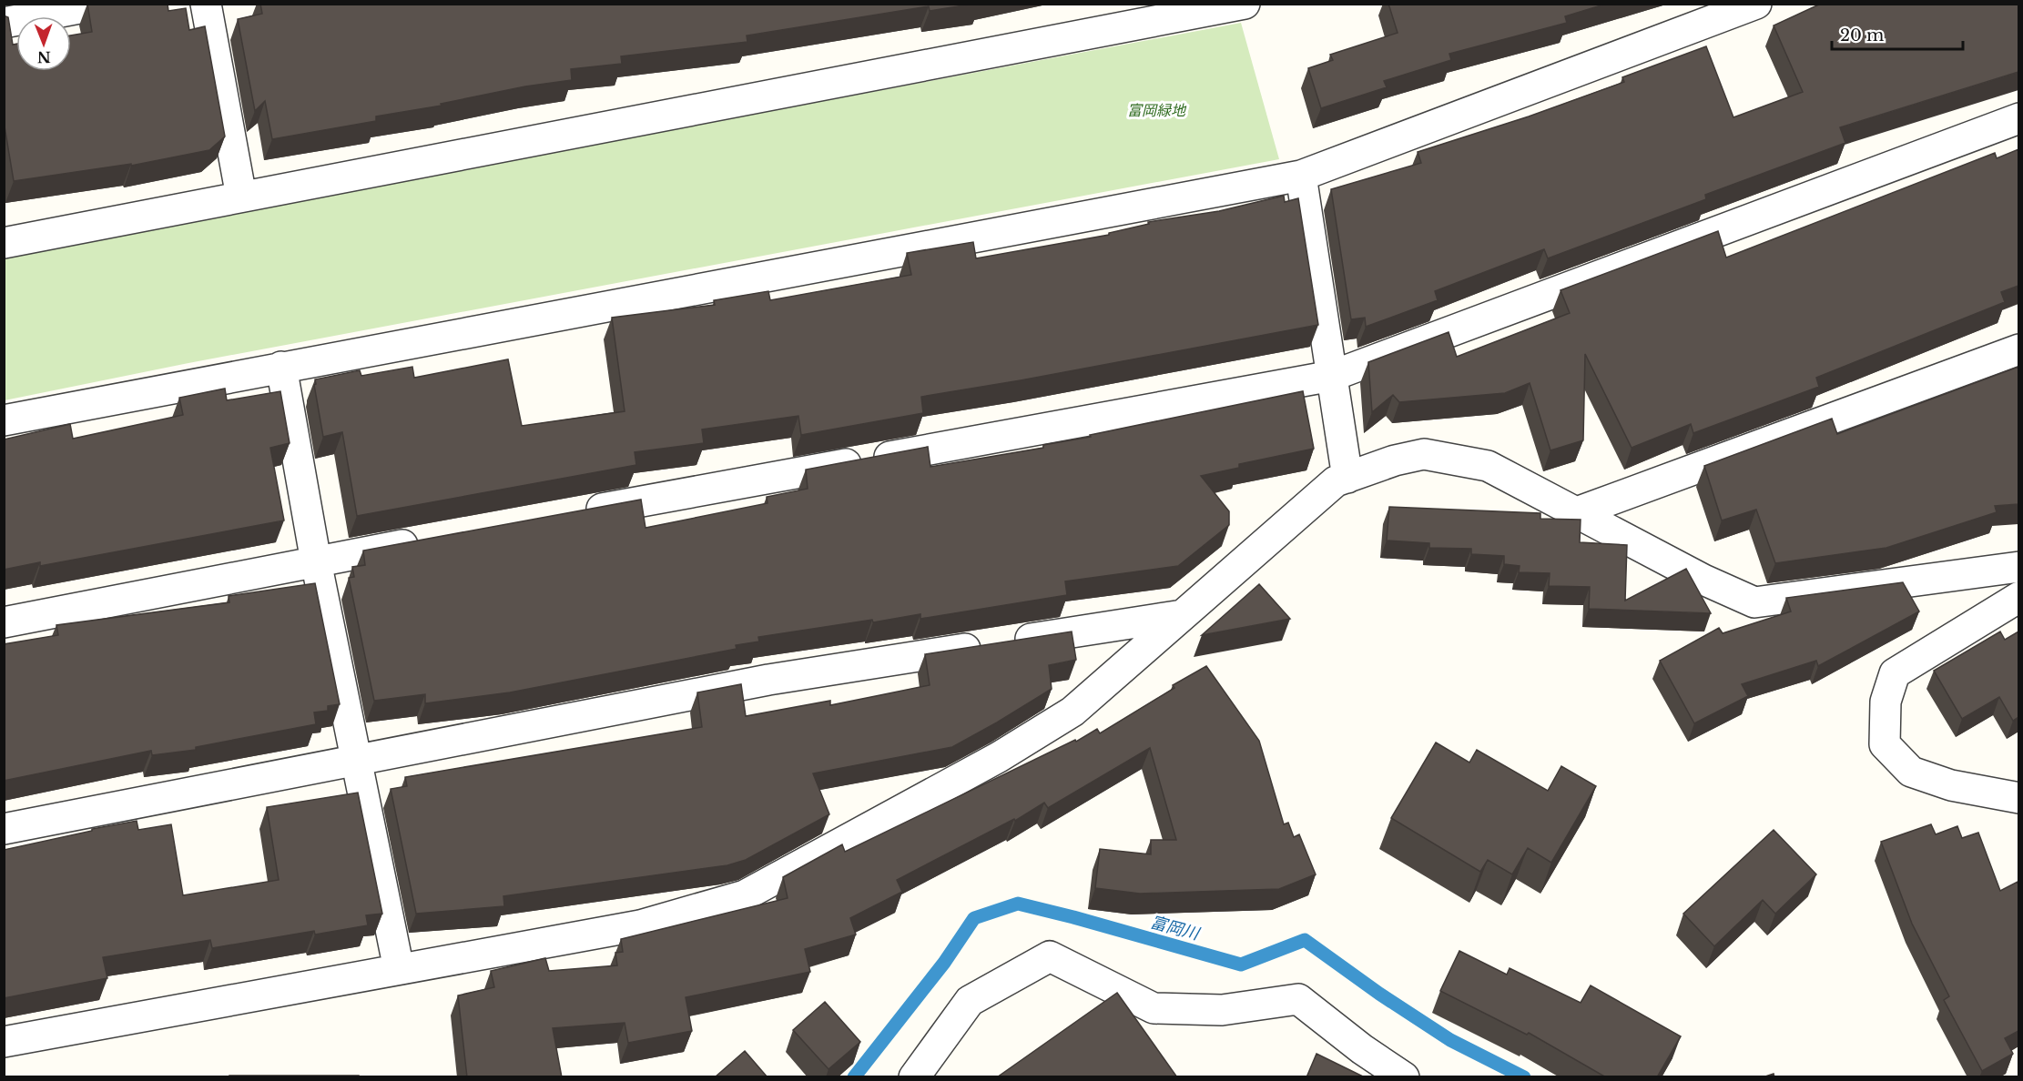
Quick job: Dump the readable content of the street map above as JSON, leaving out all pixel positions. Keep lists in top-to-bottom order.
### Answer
{
  "water": ["富岡川"],
  "parks": ["富岡緑地"],
  "scale_bar": "20 m",
  "north": "bottom"
}
